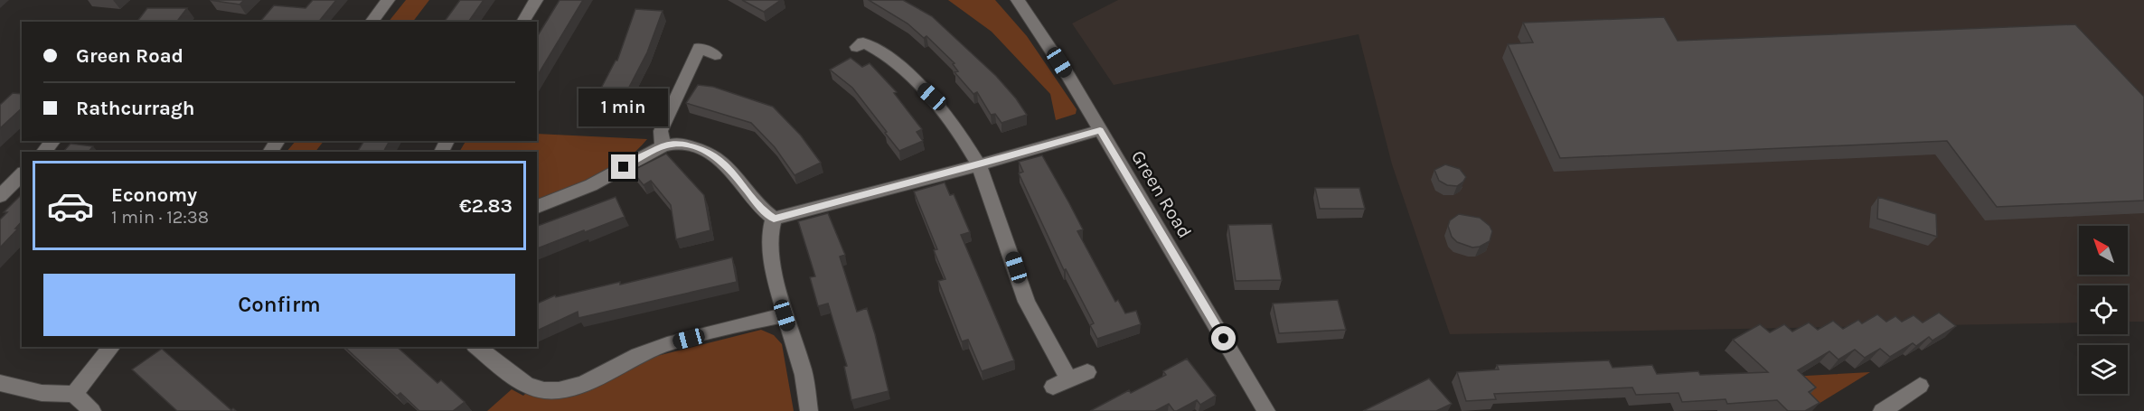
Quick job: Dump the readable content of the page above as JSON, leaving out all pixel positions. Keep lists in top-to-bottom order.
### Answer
{
  "streets": {
    "street": ["Green Road"]
  },
  "north": "top left",
  "page": {
    "banner": ["Green Road", "Rathcurragh"],
    "bubble": "1 min",
    "list": [
      {
        "name": "Economy",
        "note": "1 min · 12:38",
        "value": "€2.83"
      }
    ],
    "buttons": "Confirm"
  }
}
